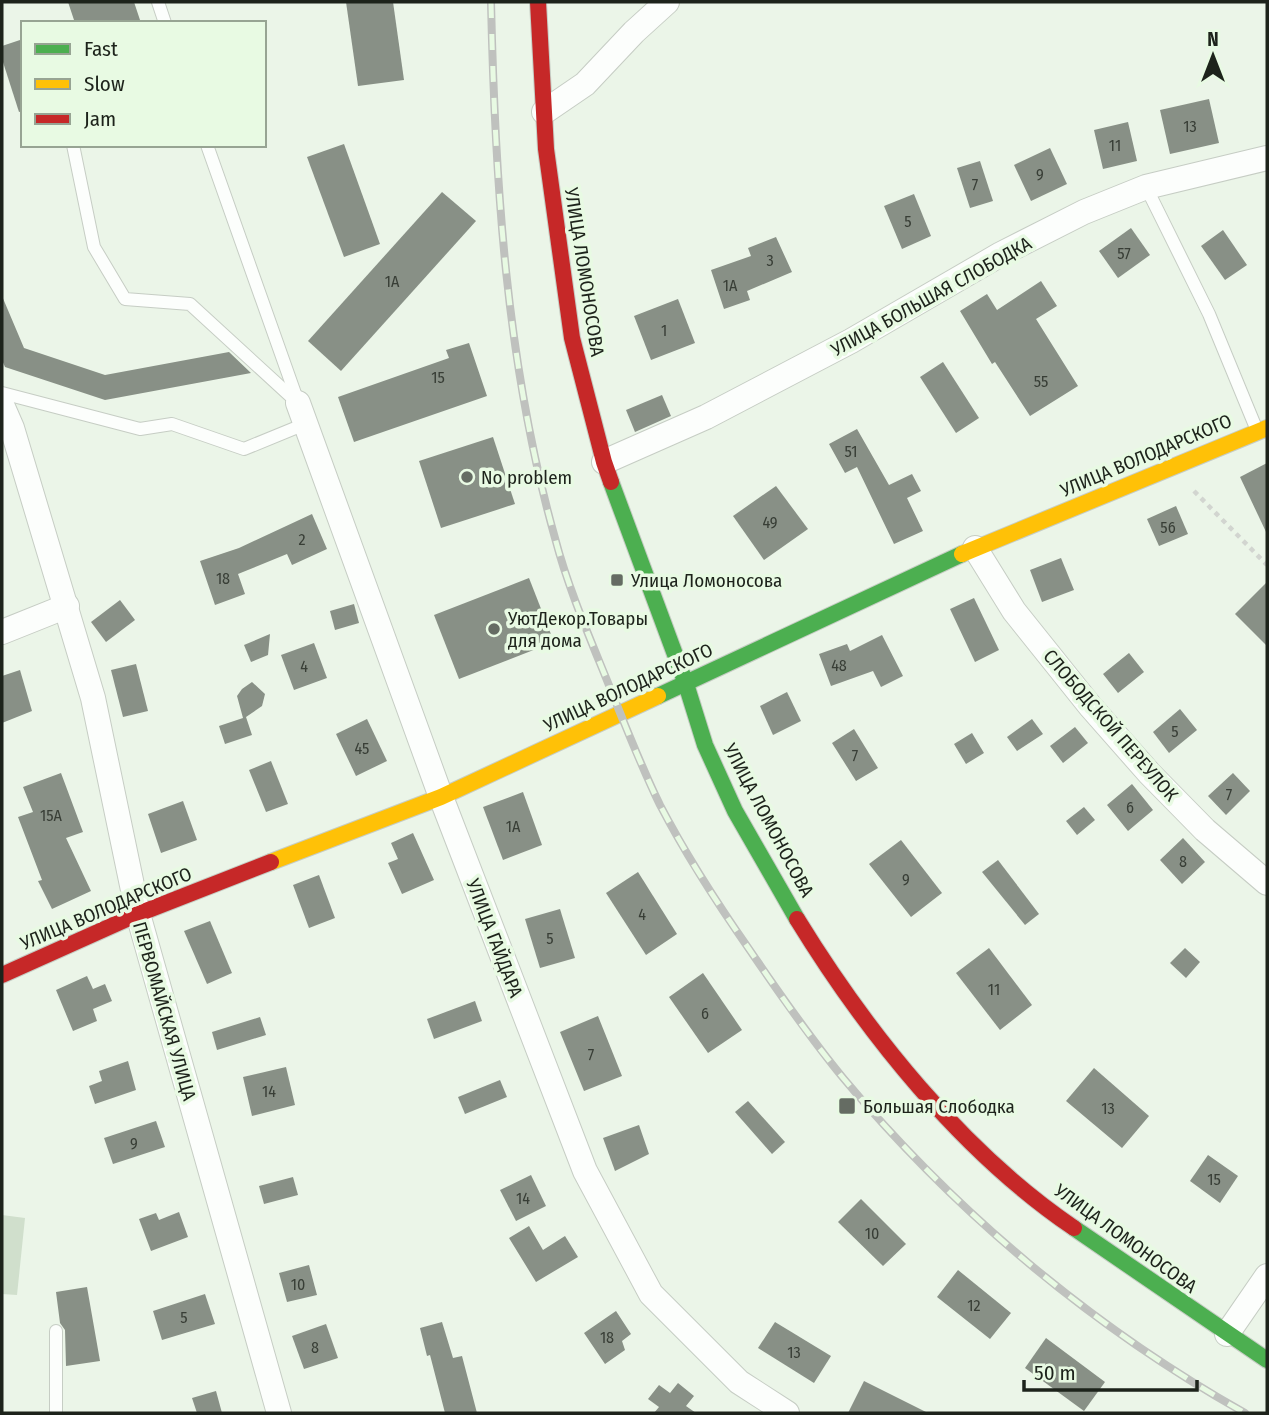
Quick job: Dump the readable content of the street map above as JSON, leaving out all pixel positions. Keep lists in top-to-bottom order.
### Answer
{
  "streets": {
    "main road": ["УЛИЦА ЛОМОНОСОВА", "УЛИЦА ВОЛОДАРСКОГО"],
    "street": [
      "УЛИЦА БОЛЬШАЯ СЛОБОДКА",
      "СЛОБОДСКОЙ ПЕРЕУЛОК",
      "УЛИЦА ГАЙДАРА",
      "ПЕРВОМАЙСКАЯ УЛИЦА"
    ]
  },
  "crossings": [
    ["УЛИЦА ЛОМОНОСОВА", "УЛИЦА БОЛЬШАЯ СЛОБОДКА"],
    ["УЛИЦА ЛОМОНОСОВА", "УЛИЦА ВОЛОДАРСКОГО"],
    ["УЛИЦА ВОЛОДАРСКОГО", "СЛОБОДСКОЙ ПЕРЕУЛОК"],
    ["УЛИЦА ВОЛОДАРСКОГО", "УЛИЦА ГАЙДАРА"],
    ["УЛИЦА ВОЛОДАРСКОГО", "ПЕРВОМАЙСКАЯ УЛИЦА"]
  ],
  "places": {
    "other": ["No problem", "УютДекор.Товары для дома"],
    "transit": ["Улица Ломоносова", "Большая Слободка"]
  },
  "house_numbers": [
    "13",
    "11",
    "9",
    "7",
    "5",
    "57",
    "3",
    "1А",
    "1А",
    "1",
    "15",
    "55",
    "51",
    "49",
    "56",
    "2",
    "18",
    "48",
    "4",
    "5",
    "45",
    "7",
    "7",
    "6",
    "15А",
    "1А",
    "8",
    "9",
    "4",
    "5",
    "11",
    "6",
    "7",
    "14",
    "13",
    "9",
    "15",
    "14",
    "10",
    "10",
    "12",
    "5",
    "18",
    "8",
    "13"
  ],
  "legend": ["Fast", "Slow", "Jam"],
  "scale_bar": "50 m",
  "north": "top"
}
